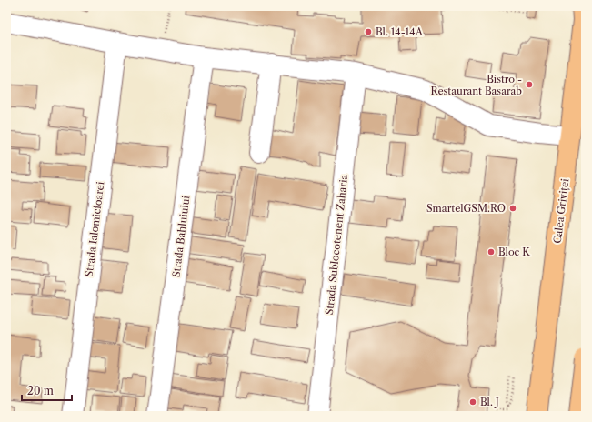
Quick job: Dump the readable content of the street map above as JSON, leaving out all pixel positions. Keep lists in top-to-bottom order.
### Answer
{
  "streets": {
    "main road": ["Calea Griviței"],
    "street": ["Strada Ialomicioarei", "Strada Bahluiului", "Strada Sublocotenent Zaharia"]
  },
  "places": [
    "Bl. 14-14A",
    "Bistro - Restaurant Basarab",
    "SmartelGSM.RO",
    "Bloc K",
    "Bl. J"
  ],
  "scale_bar": "20 m"
}
